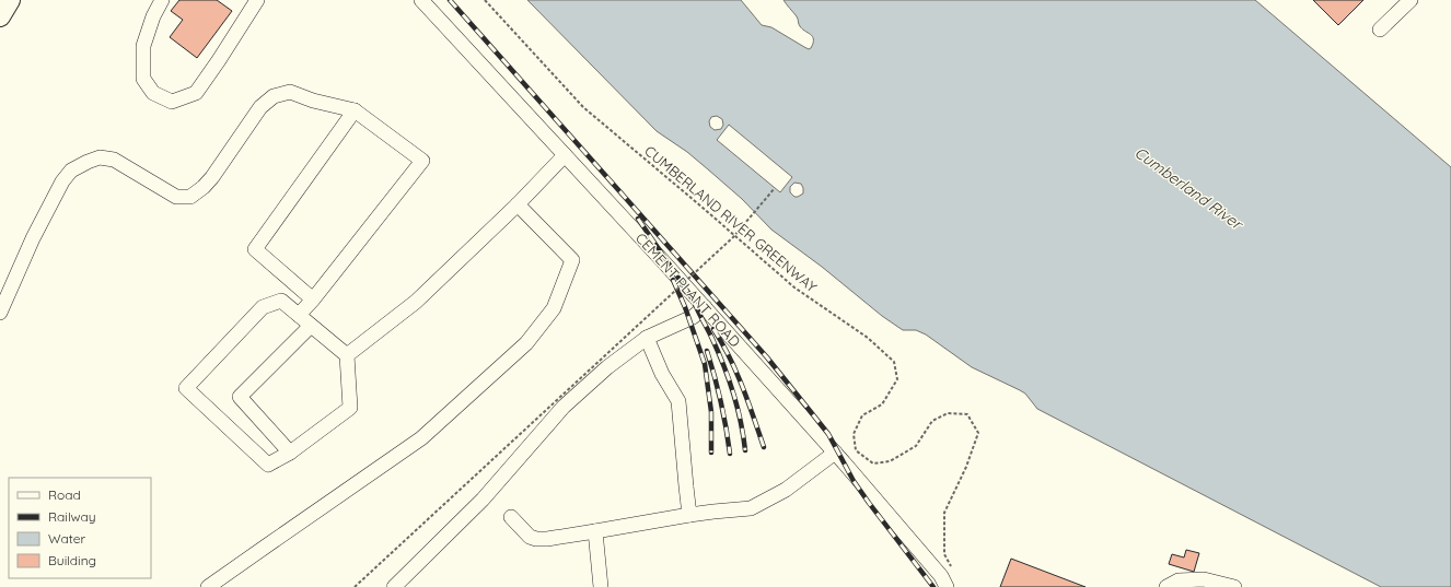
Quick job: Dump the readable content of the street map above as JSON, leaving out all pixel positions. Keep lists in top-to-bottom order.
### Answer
{
  "streets": {
    "street": ["CEMENT PLANT ROAD"],
    "path": ["CUMBERLAND RIVER GREENWAY"]
  },
  "water": ["Cumberland River"],
  "legend": [
    "Road",
    "Railway",
    "Water",
    "Building"
  ]
}
